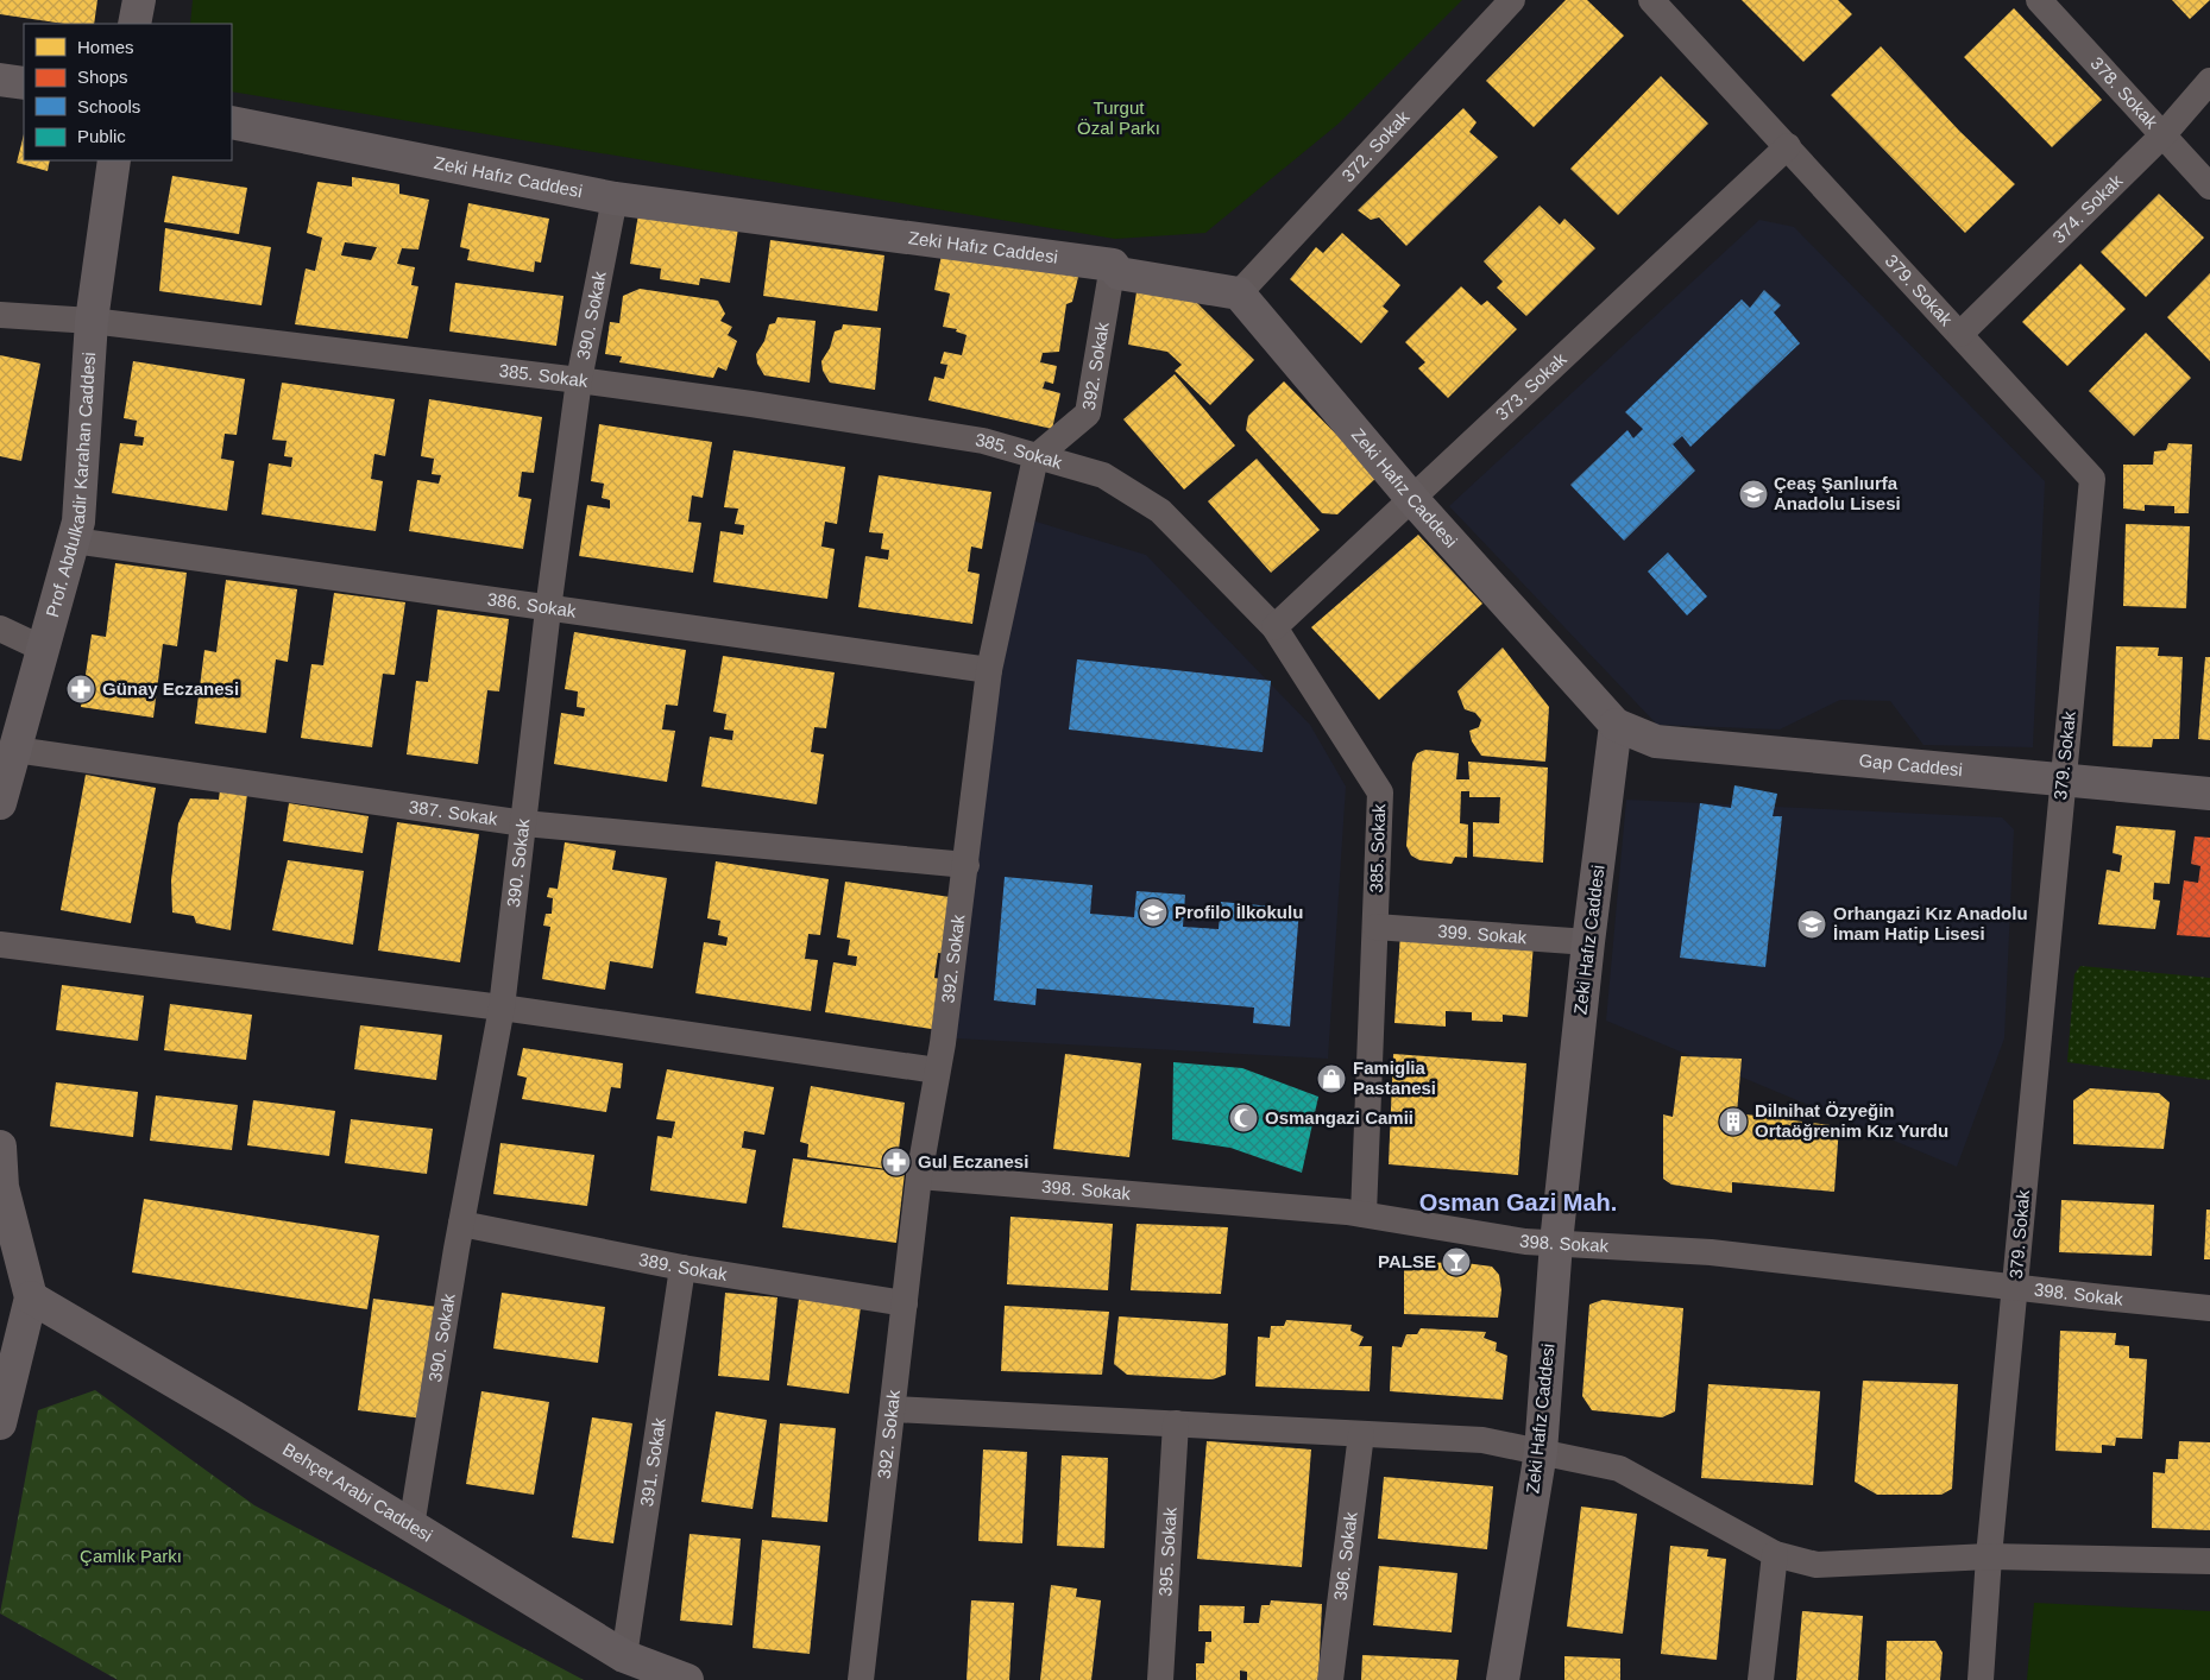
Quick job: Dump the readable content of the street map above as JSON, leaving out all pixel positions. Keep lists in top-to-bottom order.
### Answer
{
  "streets": {
    "street": [
      "378. Sokak",
      "372. Sokak",
      "Zeki Hafız Caddesi",
      "374. Sokak",
      "379. Sokak",
      "390. Sokak",
      "392. Sokak",
      "385. Sokak",
      "373. Sokak",
      "Prof. Abdulkadir Karahan Caddesi",
      "386. Sokak",
      "Gap Caddesi",
      "387. Sokak",
      "399. Sokak",
      "398. Sokak",
      "389. Sokak",
      "391. Sokak",
      "Behçet Arabi Caddesi",
      "395. Sokak",
      "396. Sokak"
    ]
  },
  "crossings": [
    ["378. Sokak", "374. Sokak"],
    ["372. Sokak", "Zeki Hafız Caddesi"],
    ["Zeki Hafız Caddesi", "390. Sokak"],
    ["Zeki Hafız Caddesi", "392. Sokak"],
    ["Zeki Hafız Caddesi", "373. Sokak"],
    ["Zeki Hafız Caddesi", "Gap Caddesi"],
    ["Zeki Hafız Caddesi", "399. Sokak"],
    ["Zeki Hafız Caddesi", "398. Sokak"],
    ["374. Sokak", "379. Sokak"],
    ["379. Sokak", "373. Sokak"],
    ["379. Sokak", "Gap Caddesi"],
    ["379. Sokak", "398. Sokak"],
    ["390. Sokak", "385. Sokak"],
    ["390. Sokak", "386. Sokak"],
    ["390. Sokak", "387. Sokak"],
    ["390. Sokak", "389. Sokak"],
    ["390. Sokak", "Behçet Arabi Caddesi"],
    ["392. Sokak", "385. Sokak"],
    ["392. Sokak", "386. Sokak"],
    ["392. Sokak", "387. Sokak"],
    ["392. Sokak", "398. Sokak"],
    ["392. Sokak", "389. Sokak"],
    ["385. Sokak", "373. Sokak"],
    ["385. Sokak", "Prof. Abdulkadir Karahan Caddesi"],
    ["385. Sokak", "399. Sokak"],
    ["385. Sokak", "398. Sokak"],
    ["Prof. Abdulkadir Karahan Caddesi", "386. Sokak"],
    ["Prof. Abdulkadir Karahan Caddesi", "387. Sokak"],
    ["389. Sokak", "391. Sokak"],
    ["391. Sokak", "Behçet Arabi Caddesi"]
  ],
  "districts": ["Osman Gazi Mah."],
  "parks": ["Turgut Özal Parkı", "Çamlık Parkı"],
  "places": {
    "school or university": ["Çeaş Şanlıurfa Anadolu Lisesi", "Profilo İlkokulu", "Orhangazi Kız Anadolu İmam Hatip Lisesi"],
    "pharmacy": ["Günay Eczanesi", "Gul Eczanesi"],
    "shop": ["Famiglia Pastanesi"],
    "mosque": ["Osmangazi Camii"],
    "building": ["Dilnihat Özyeğin Ortaöğrenim Kız Yurdu"],
    "bar": ["PALSE"]
  },
  "legend": [
    "Homes",
    "Shops",
    "Schools",
    "Public"
  ]
}
